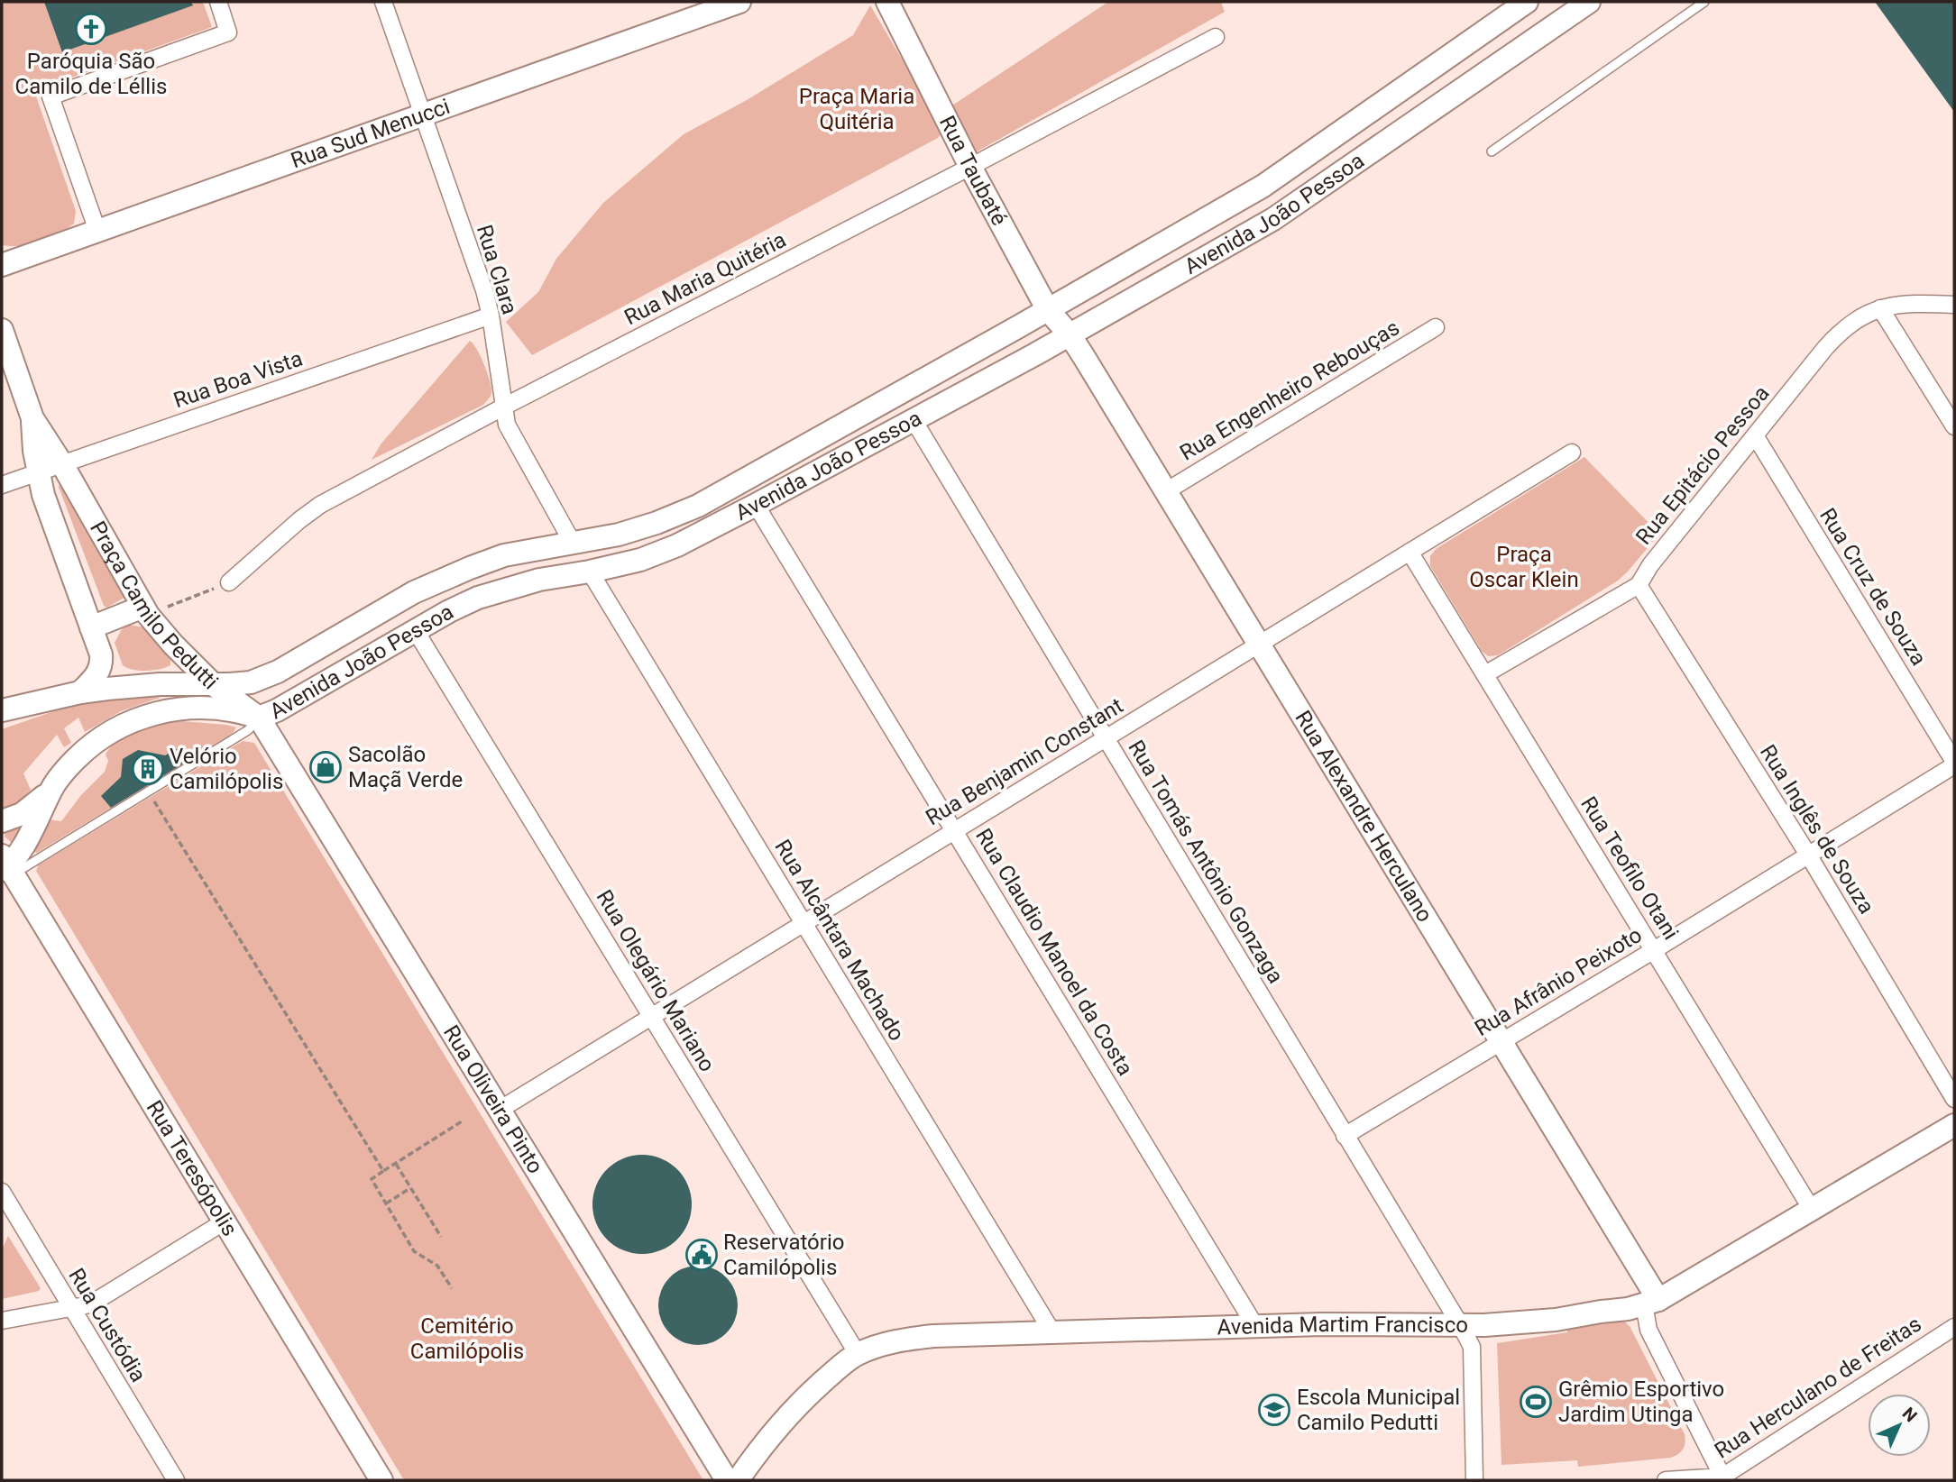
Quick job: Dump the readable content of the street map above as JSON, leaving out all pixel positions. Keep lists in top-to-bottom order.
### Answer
{
  "streets": {
    "main road": [
      "Rua Sud Menucci",
      "Rua Taubaté",
      "Avenida João Pessoa",
      "Praça Camilo Pedutti",
      "Rua Alexandre Herculano",
      "Rua Oliveira Pinto",
      "Rua Teresópolis",
      "Avenida Martim Francisco"
    ],
    "street": [
      "Rua Clara",
      "Rua Maria Quitéria",
      "Rua Boa Vista",
      "Rua Engenheiro Rebouças",
      "Rua Epitácio Pessoa",
      "Rua Cruz de Souza",
      "Rua Benjamin Constant",
      "Rua Inglês de Souza",
      "Rua Tomás Antônio Gonzaga",
      "Rua Teofilo Otani",
      "Rua Alcântara Machado",
      "Rua Claudio Manoel da Costa",
      "Rua Olegário Mariano",
      "Rua Afrânio Peixoto",
      "Rua Custódia",
      "Rua Herculano de Freitas"
    ]
  },
  "crossings": [
    ["Rua Sud Menucci", "Rua Clara"],
    ["Rua Taubaté", "Avenida João Pessoa"],
    ["Rua Taubaté", "Rua Maria Quitéria"],
    ["Rua Taubaté", "Rua Alexandre Herculano"],
    ["Avenida João Pessoa", "Rua Clara"],
    ["Avenida João Pessoa", "Praça Camilo Pedutti"],
    ["Avenida João Pessoa", "Rua Alexandre Herculano"],
    ["Avenida João Pessoa", "Rua Tomás Antônio Gonzaga"],
    ["Avenida João Pessoa", "Rua Alcântara Machado"],
    ["Avenida João Pessoa", "Rua Claudio Manoel da Costa"],
    ["Avenida João Pessoa", "Rua Olegário Mariano"],
    ["Avenida João Pessoa", "Rua Oliveira Pinto"],
    ["Rua Clara", "Rua Maria Quitéria"],
    ["Rua Clara", "Rua Boa Vista"],
    ["Rua Boa Vista", "Praça Camilo Pedutti"],
    ["Rua Engenheiro Rebouças", "Rua Alexandre Herculano"],
    ["Rua Epitácio Pessoa", "Rua Cruz de Souza"],
    ["Rua Epitácio Pessoa", "Rua Inglês de Souza"],
    ["Rua Epitácio Pessoa", "Rua Teofilo Otani"],
    ["Rua Cruz de Souza", "Rua Afrânio Peixoto"],
    ["Praça Camilo Pedutti", "Rua Oliveira Pinto"],
    ["Praça Camilo Pedutti", "Rua Teresópolis"],
    ["Rua Benjamin Constant", "Rua Alexandre Herculano"],
    ["Rua Benjamin Constant", "Rua Tomás Antônio Gonzaga"],
    ["Rua Benjamin Constant", "Rua Teofilo Otani"],
    ["Rua Benjamin Constant", "Rua Alcântara Machado"],
    ["Rua Benjamin Constant", "Rua Claudio Manoel da Costa"],
    ["Rua Benjamin Constant", "Rua Olegário Mariano"],
    ["Rua Benjamin Constant", "Rua Oliveira Pinto"],
    ["Rua Alexandre Herculano", "Rua Afrânio Peixoto"],
    ["Rua Alexandre Herculano", "Avenida Martim Francisco"],
    ["Rua Inglês de Souza", "Rua Afrânio Peixoto"],
    ["Rua Tomás Antônio Gonzaga", "Rua Afrânio Peixoto"],
    ["Rua Tomás Antônio Gonzaga", "Avenida Martim Francisco"],
    ["Rua Teofilo Otani", "Rua Afrânio Peixoto"],
    ["Rua Teofilo Otani", "Avenida Martim Francisco"],
    ["Rua Alcântara Machado", "Avenida Martim Francisco"],
    ["Rua Claudio Manoel da Costa", "Avenida Martim Francisco"],
    ["Rua Olegário Mariano", "Avenida Martim Francisco"]
  ],
  "parks": ["Praça Maria Quitéria", "Praça Oscar Klein", "Cemitério Camilópolis"],
  "places": {
    "church": ["Paróquia São Camilo de Léllis"],
    "shop": ["Sacolão Maçã Verde"],
    "building": ["Velório Camilópolis"],
    "public building": ["Reservatório Camilópolis"],
    "sports": ["Grêmio Esportivo Jardim Utinga"],
    "school or university": ["Escola Municipal Camilo Pedutti"]
  },
  "north": "top right"
}
